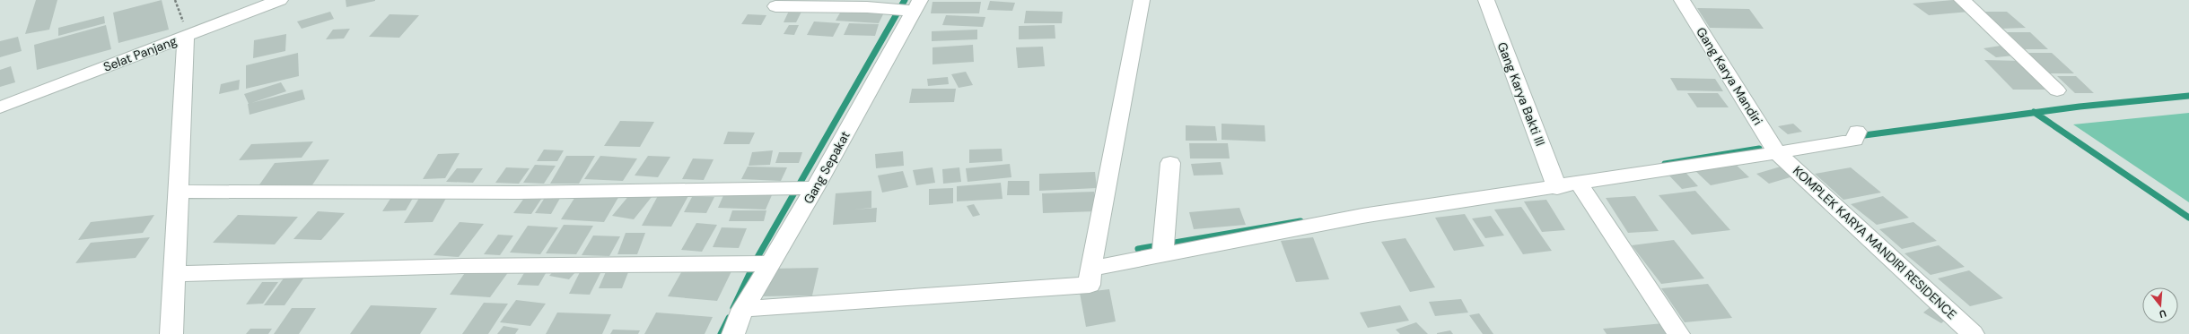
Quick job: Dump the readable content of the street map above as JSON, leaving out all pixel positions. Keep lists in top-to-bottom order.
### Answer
{
  "streets": {
    "street": [
      "Selat Panjang",
      "Gang Karya Mandiri",
      "Gang Karya Bakti III",
      "Gang Sepakat",
      "KOMPLEK KARYA MANDIRI RESIDENCE"
    ]
  },
  "crossings": [
    ["Gang Karya Mandiri", "KOMPLEK KARYA MANDIRI RESIDENCE"]
  ],
  "north": "bottom"
}
